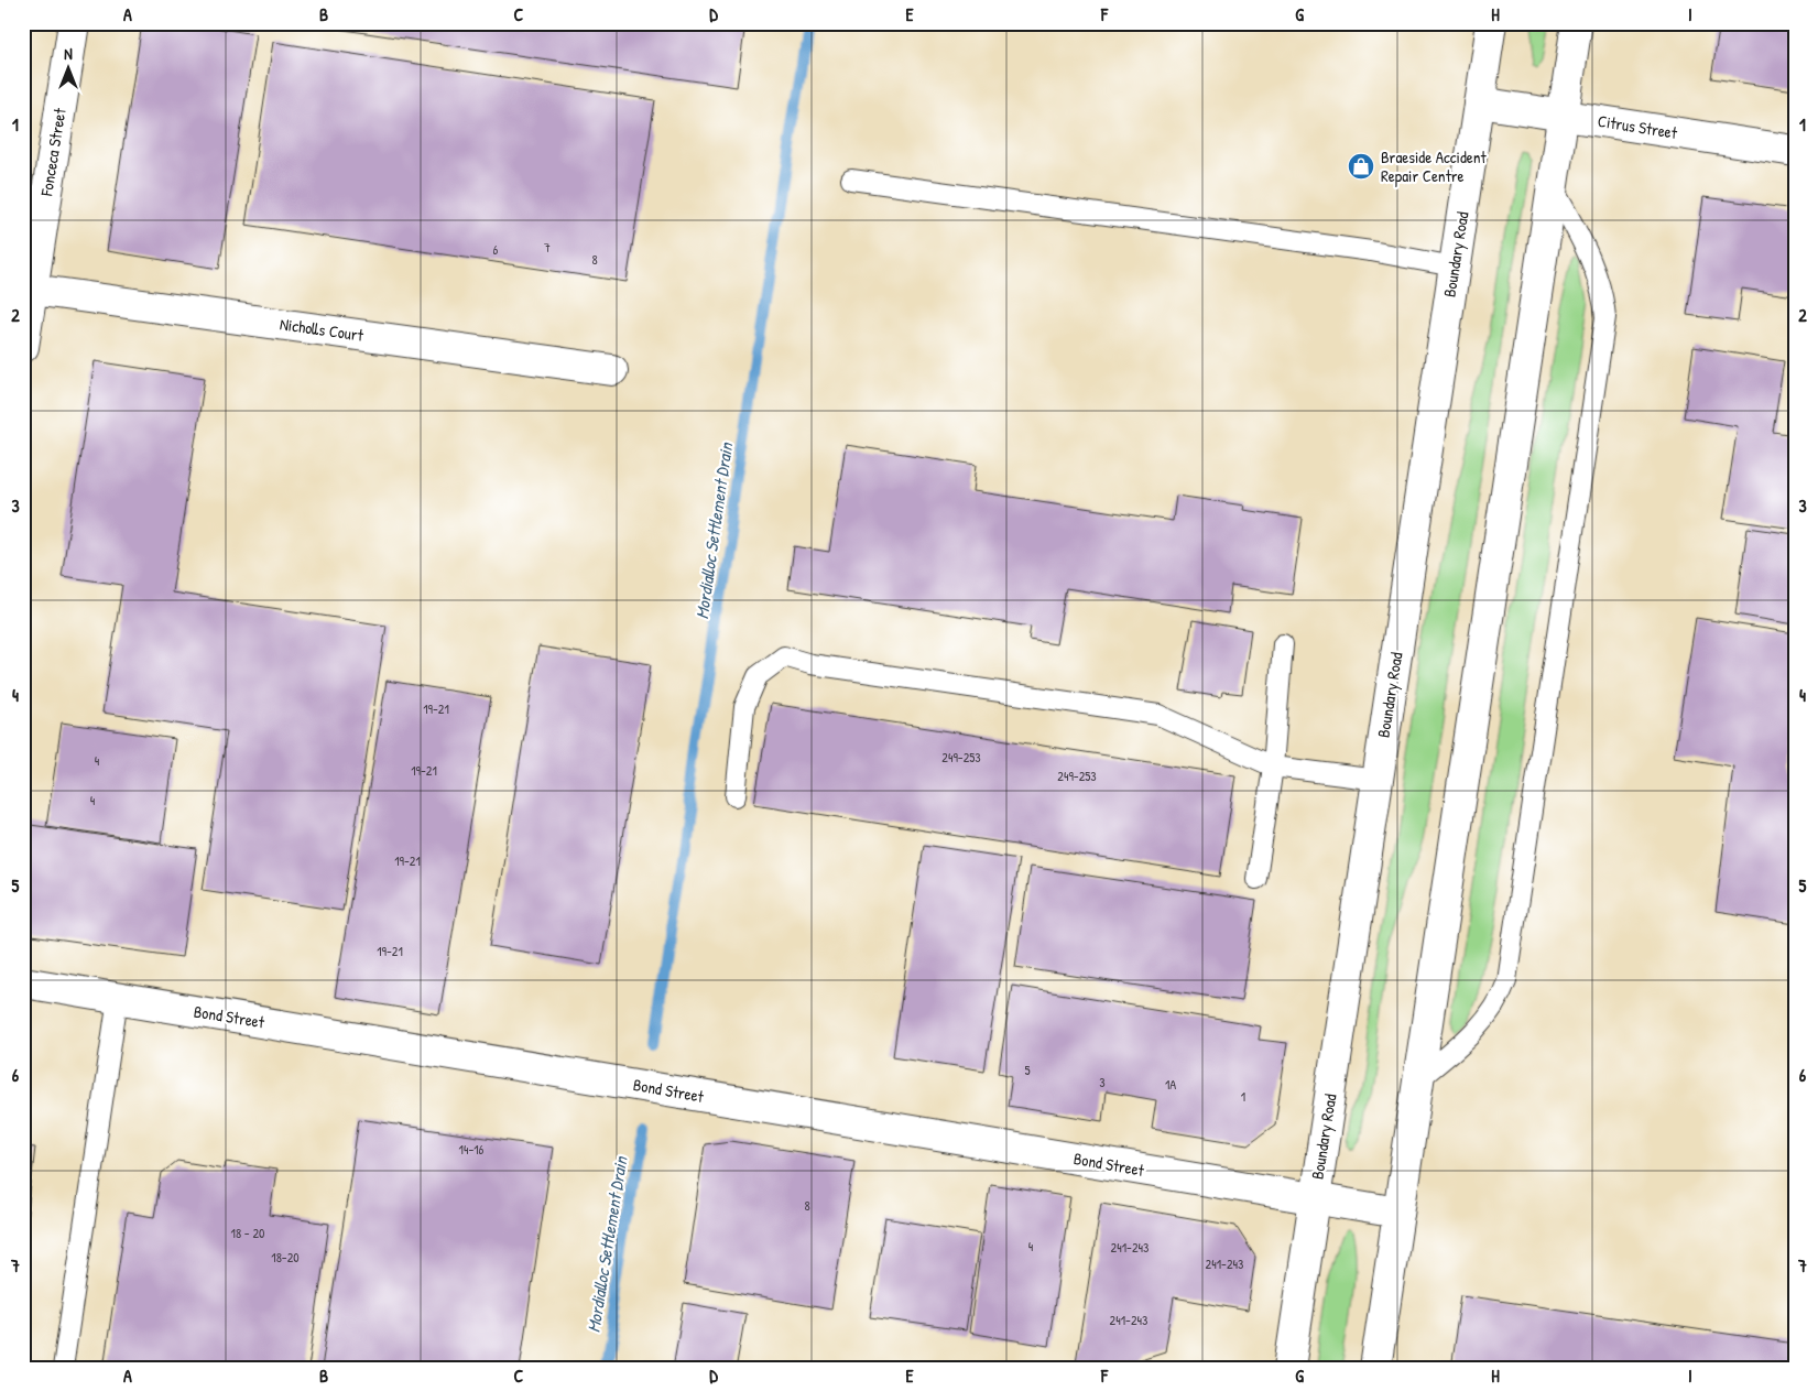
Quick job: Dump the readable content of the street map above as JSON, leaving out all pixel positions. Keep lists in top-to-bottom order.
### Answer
{
  "streets": {
    "main road": [
      "Citrus Street",
      "Fonceca Street",
      "Boundary Road",
      "Nicholls Court",
      "Bond Street"
    ]
  },
  "crossings": [
    ["Citrus Street", "Boundary Road"],
    ["Fonceca Street", "Nicholls Court"],
    ["Boundary Road", "Bond Street"]
  ],
  "water": ["Mordialloc Settlement Drain"],
  "places": {
    "shop": ["Braeside Accident Repair Centre"]
  },
  "house_numbers": [
    "7",
    "6",
    "8",
    "19-21",
    "249-253",
    "4",
    "19-21",
    "249-253",
    "4",
    "19-21",
    "19-21",
    "5",
    "3",
    "1A",
    "1",
    "14-16",
    "8",
    "18 - 20",
    "4",
    "241-243",
    "18-20",
    "241-243",
    "241-243"
  ],
  "north": "top",
  "grid": {
    "columns": [
      "A",
      "B",
      "C",
      "D",
      "E",
      "F",
      "G",
      "H",
      "I"
    ],
    "rows": [
      "1",
      "2",
      "3",
      "4",
      "5",
      "6",
      "7"
    ]
  }
}
